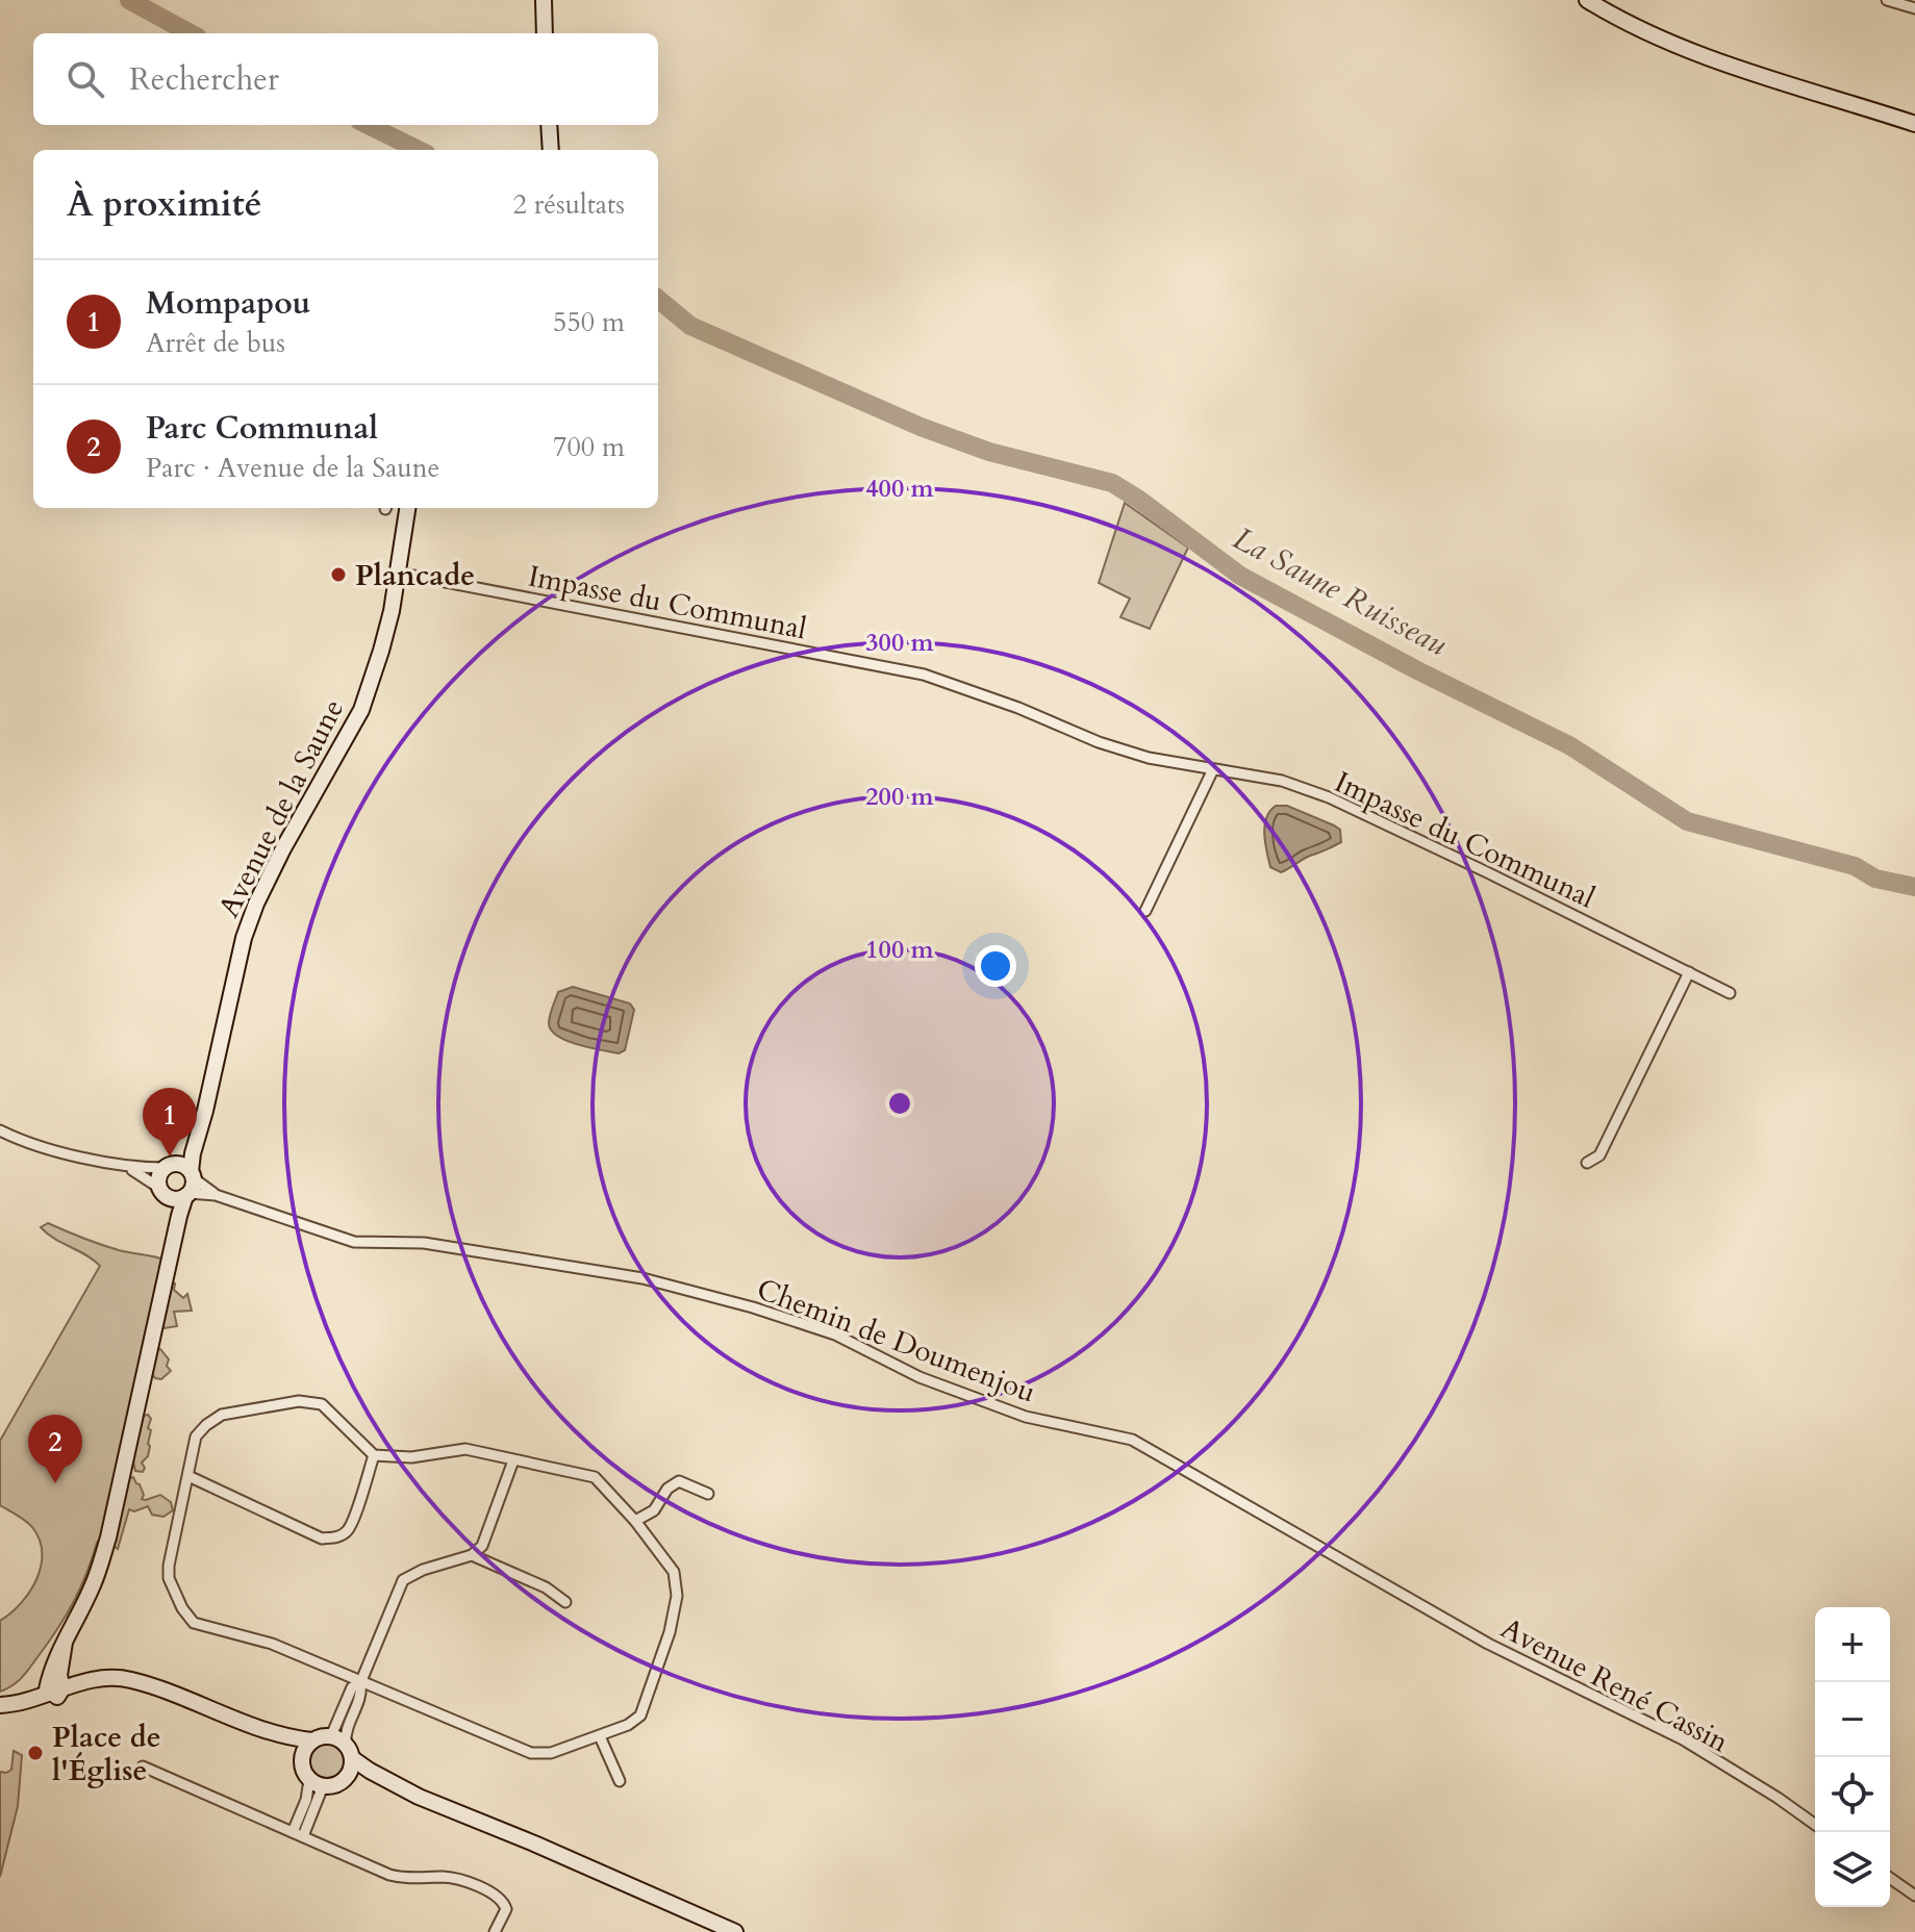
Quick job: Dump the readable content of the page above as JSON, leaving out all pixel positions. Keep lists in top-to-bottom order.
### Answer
{
  "streets": {
    "street": [
      "Impasse du Communal",
      "Avenue de la Saune",
      "Chemin de Doumenjou",
      "Avenue René Cassin"
    ]
  },
  "crossings": [
    ["Impasse du Communal", "Avenue de la Saune"],
    ["Avenue de la Saune", "Chemin de Doumenjou"],
    ["Chemin de Doumenjou", "Avenue René Cassin"]
  ],
  "water": ["La Saune Ruisseau"],
  "places": ["Plancade", "Place de l'Église"],
  "page": {
    "search": "Rechercher",
    "heading": ["À proximité", "2 résultats"],
    "list": [
      {
        "mark": "1",
        "name": "Mompapou",
        "note": "Arrêt de bus",
        "value": "550 m"
      },
      {
        "mark": "2",
        "name": "Parc Communal",
        "note": "Parc · Avenue de la Saune",
        "value": "700 m"
      }
    ],
    "pins": ["1", "2"],
    "map_buttons": ["+", "−"]
  },
  "rings": [
    "400 m",
    "300 m",
    "200 m",
    "100 m"
  ]
}
